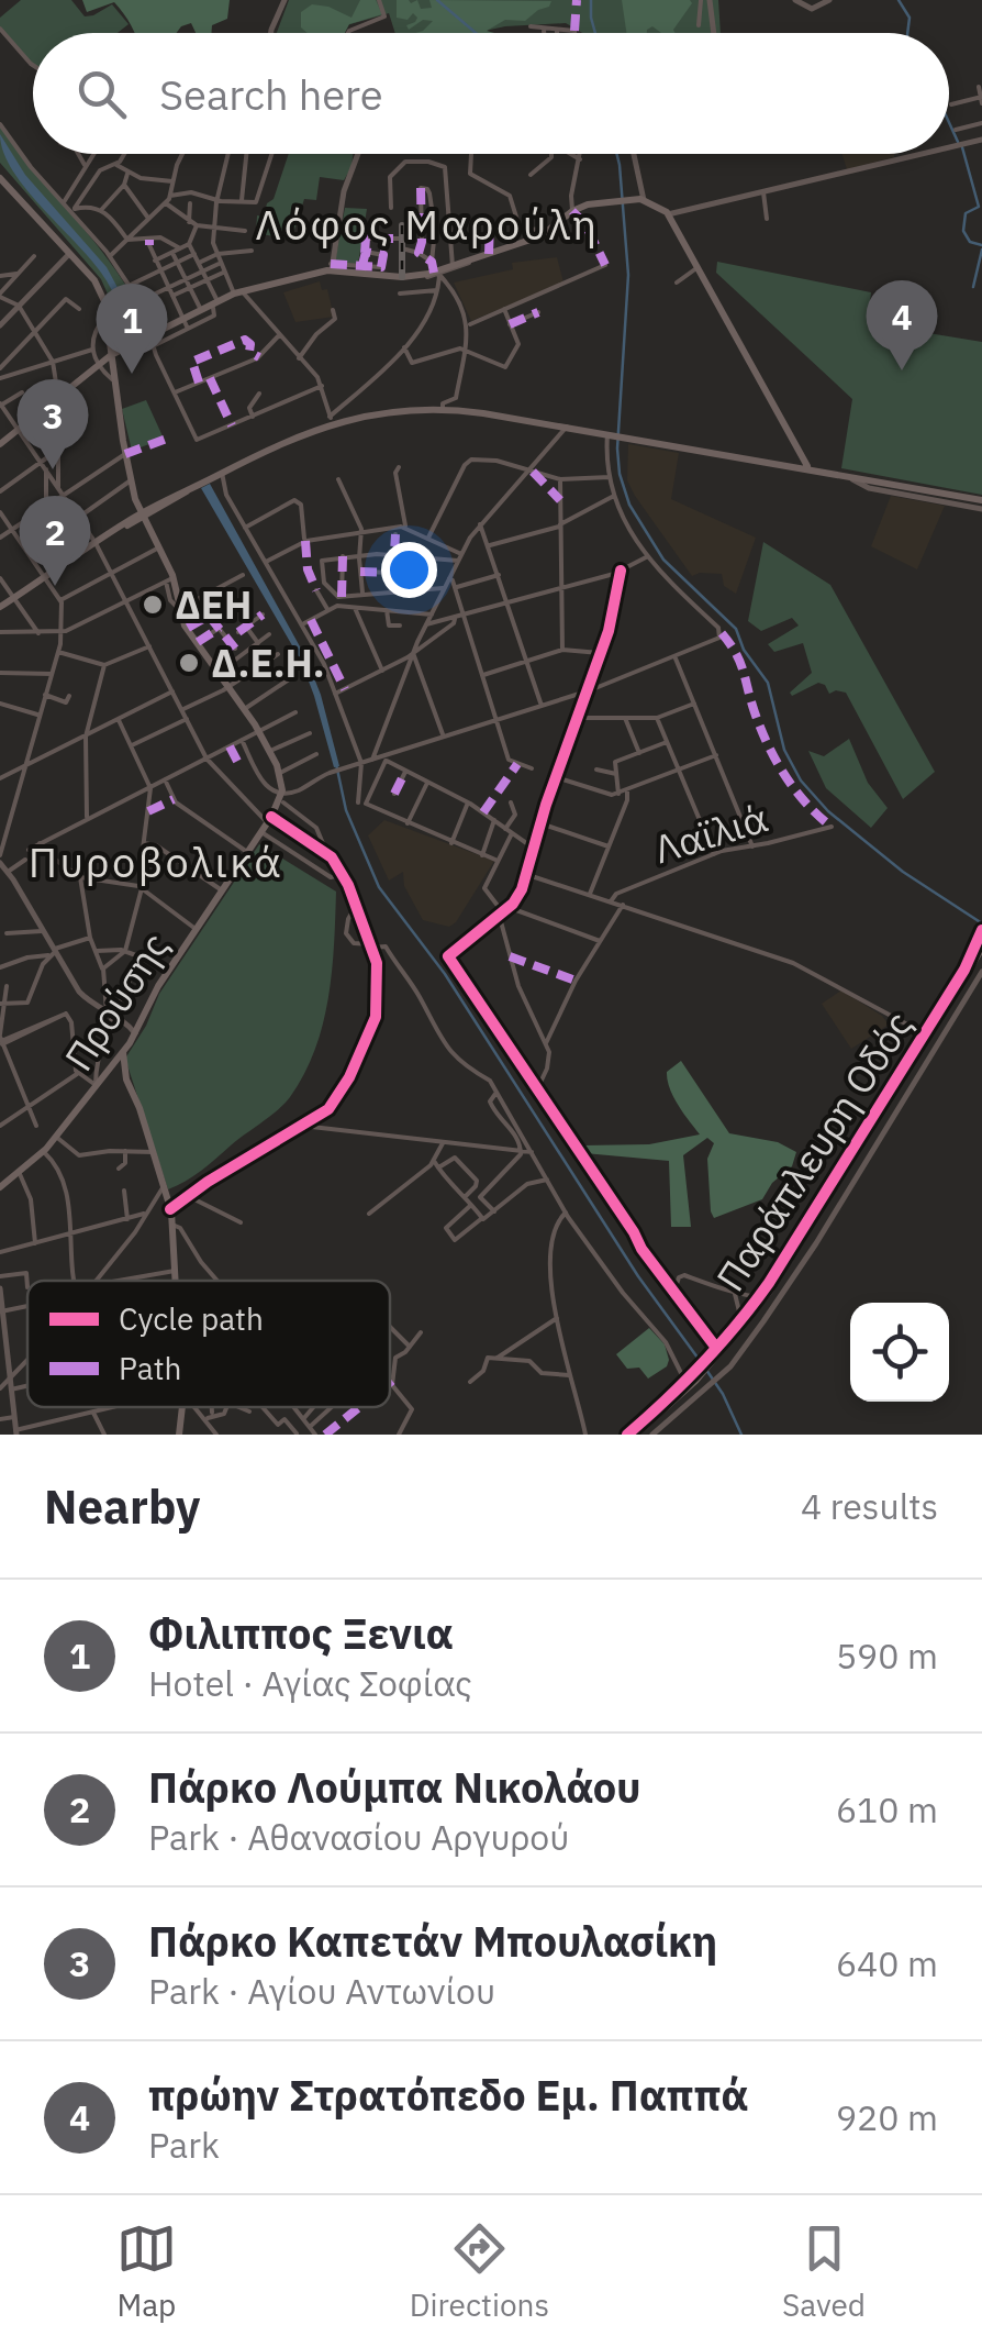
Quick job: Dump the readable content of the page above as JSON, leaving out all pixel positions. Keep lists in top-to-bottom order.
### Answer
{
  "streets": {
    "main road": ["Προύσης"],
    "street": ["Λαϊλιά", "Παράπλευρη Οδός"]
  },
  "districts": ["Λόφος Μαρούλη", "Πυροβολικά"],
  "places": ["ΔΕΗ", "Δ.Ε.Η."],
  "legend": ["Cycle path", "Path"],
  "page": {
    "search": "Search here",
    "pins": [
      "4",
      "1",
      "3",
      "2"
    ],
    "heading": ["Nearby", "4 results"],
    "list": [
      {
        "mark": "1",
        "name": "Φιλιππος Ξενια",
        "note": "Hotel · Αγίας Σοφίας",
        "value": "590 m"
      },
      {
        "mark": "2",
        "name": "Πάρκο Λούμπα Νικολάου",
        "note": "Park · Αθανασίου Αργυρού",
        "value": "610 m"
      },
      {
        "mark": "3",
        "name": "Πάρκο Καπετάν Μπουλασίκη",
        "note": "Park · Αγίου Αντωνίου",
        "value": "640 m"
      },
      {
        "mark": "4",
        "name": "πρώην Στρατόπεδο Εμ. Παππά",
        "note": "Park",
        "value": "920 m"
      }
    ],
    "nav": ["Map", "Directions", "Saved"]
  }
}
